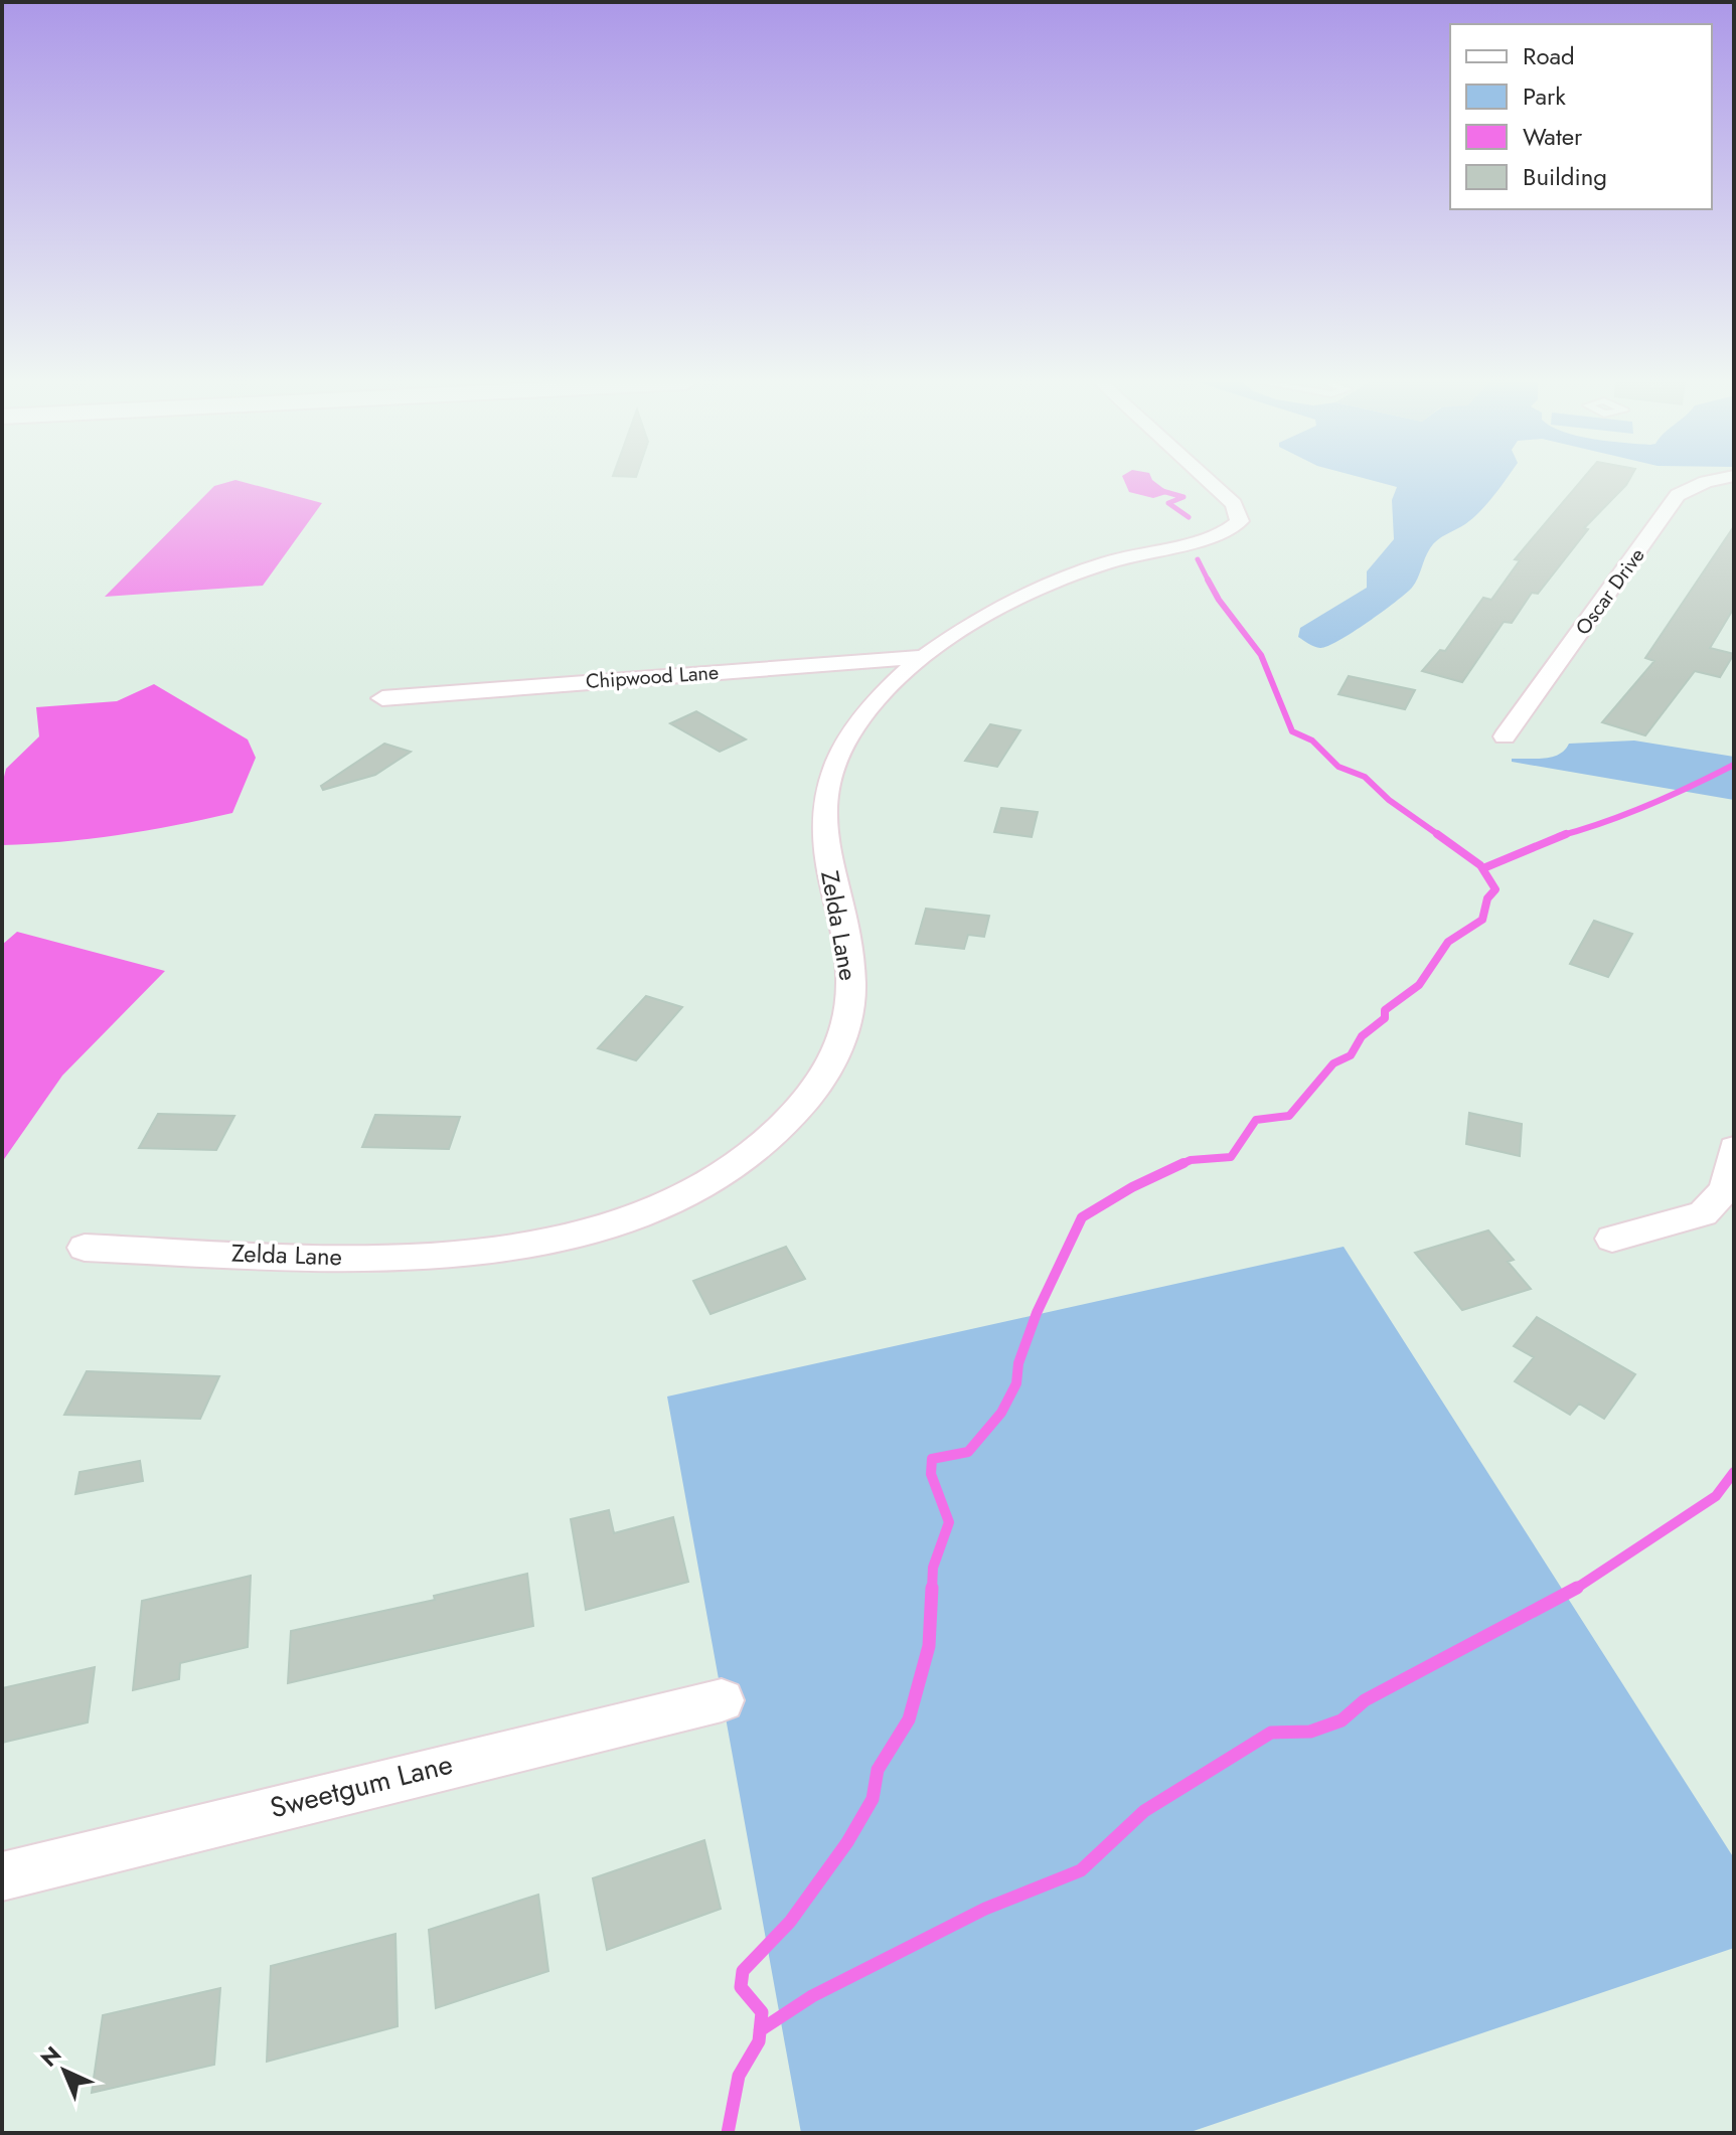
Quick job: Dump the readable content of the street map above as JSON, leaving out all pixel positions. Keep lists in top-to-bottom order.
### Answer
{
  "streets": {
    "street": [
      "Oscar Drive",
      "Chipwood Lane",
      "Zelda Lane",
      "Sweetgum Lane"
    ]
  },
  "crossings": [
    ["Chipwood Lane", "Zelda Lane"]
  ],
  "legend": [
    "Road",
    "Park",
    "Water",
    "Building"
  ],
  "north": "top left"
}
